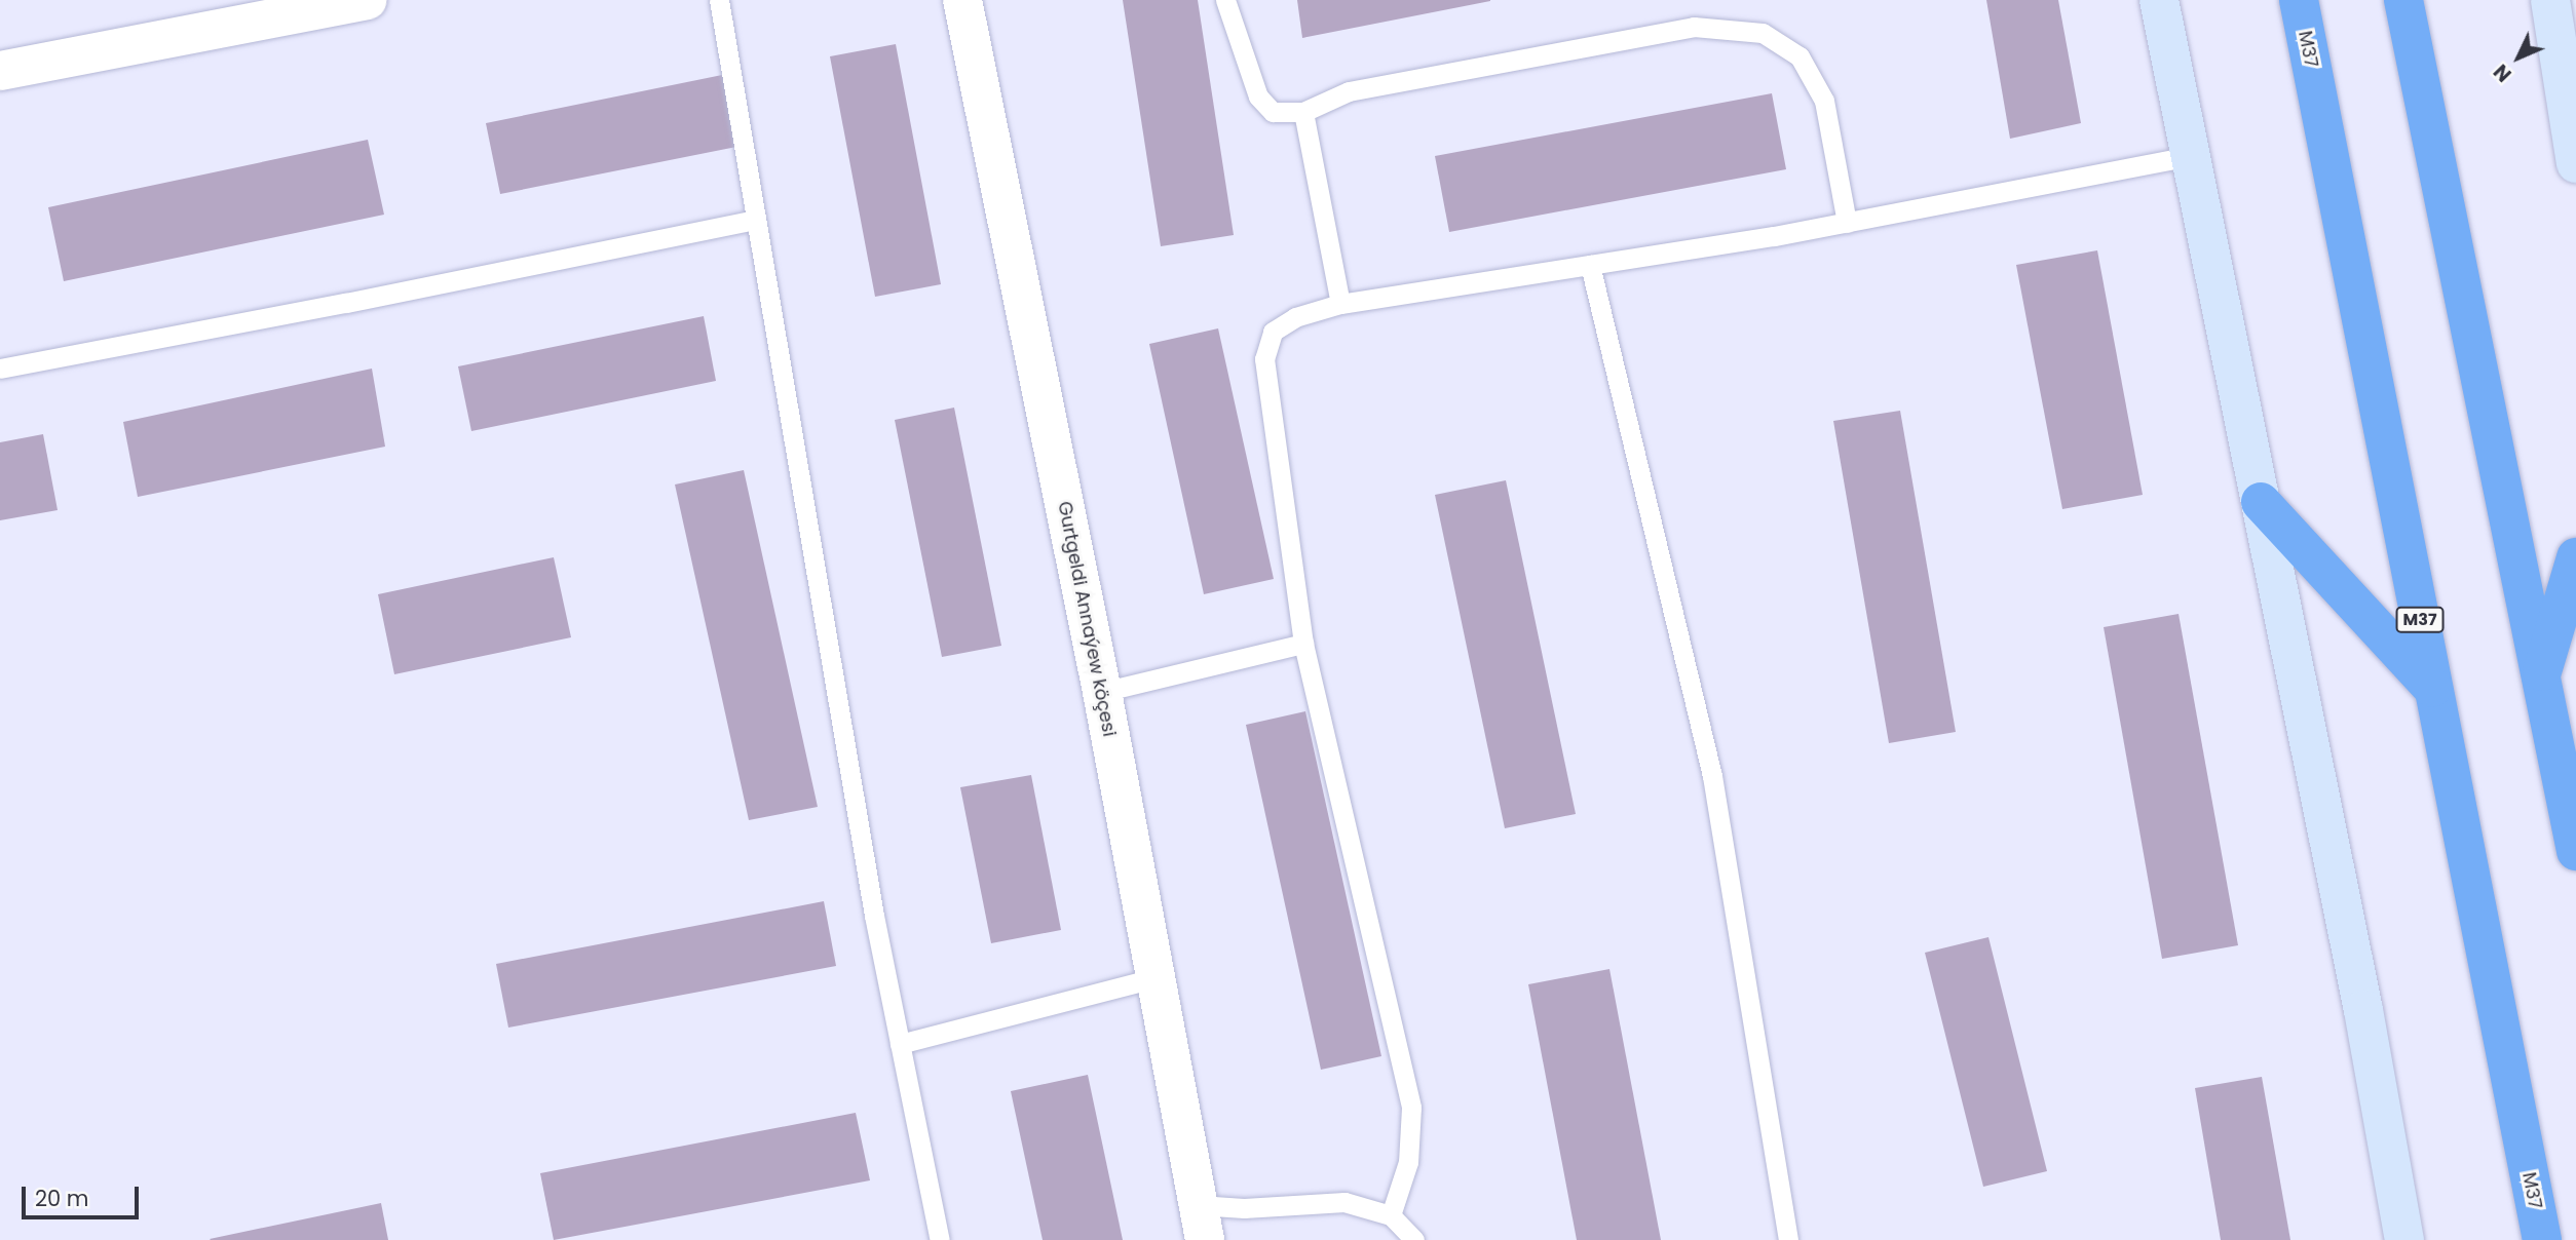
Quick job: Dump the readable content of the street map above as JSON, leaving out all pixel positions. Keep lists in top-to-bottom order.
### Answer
{
  "streets": {
    "highway": ["M37"],
    "street": ["Gurtgeldi Annaýew köçesi"]
  },
  "scale_bar": "20 m",
  "north": "bottom left"
}
